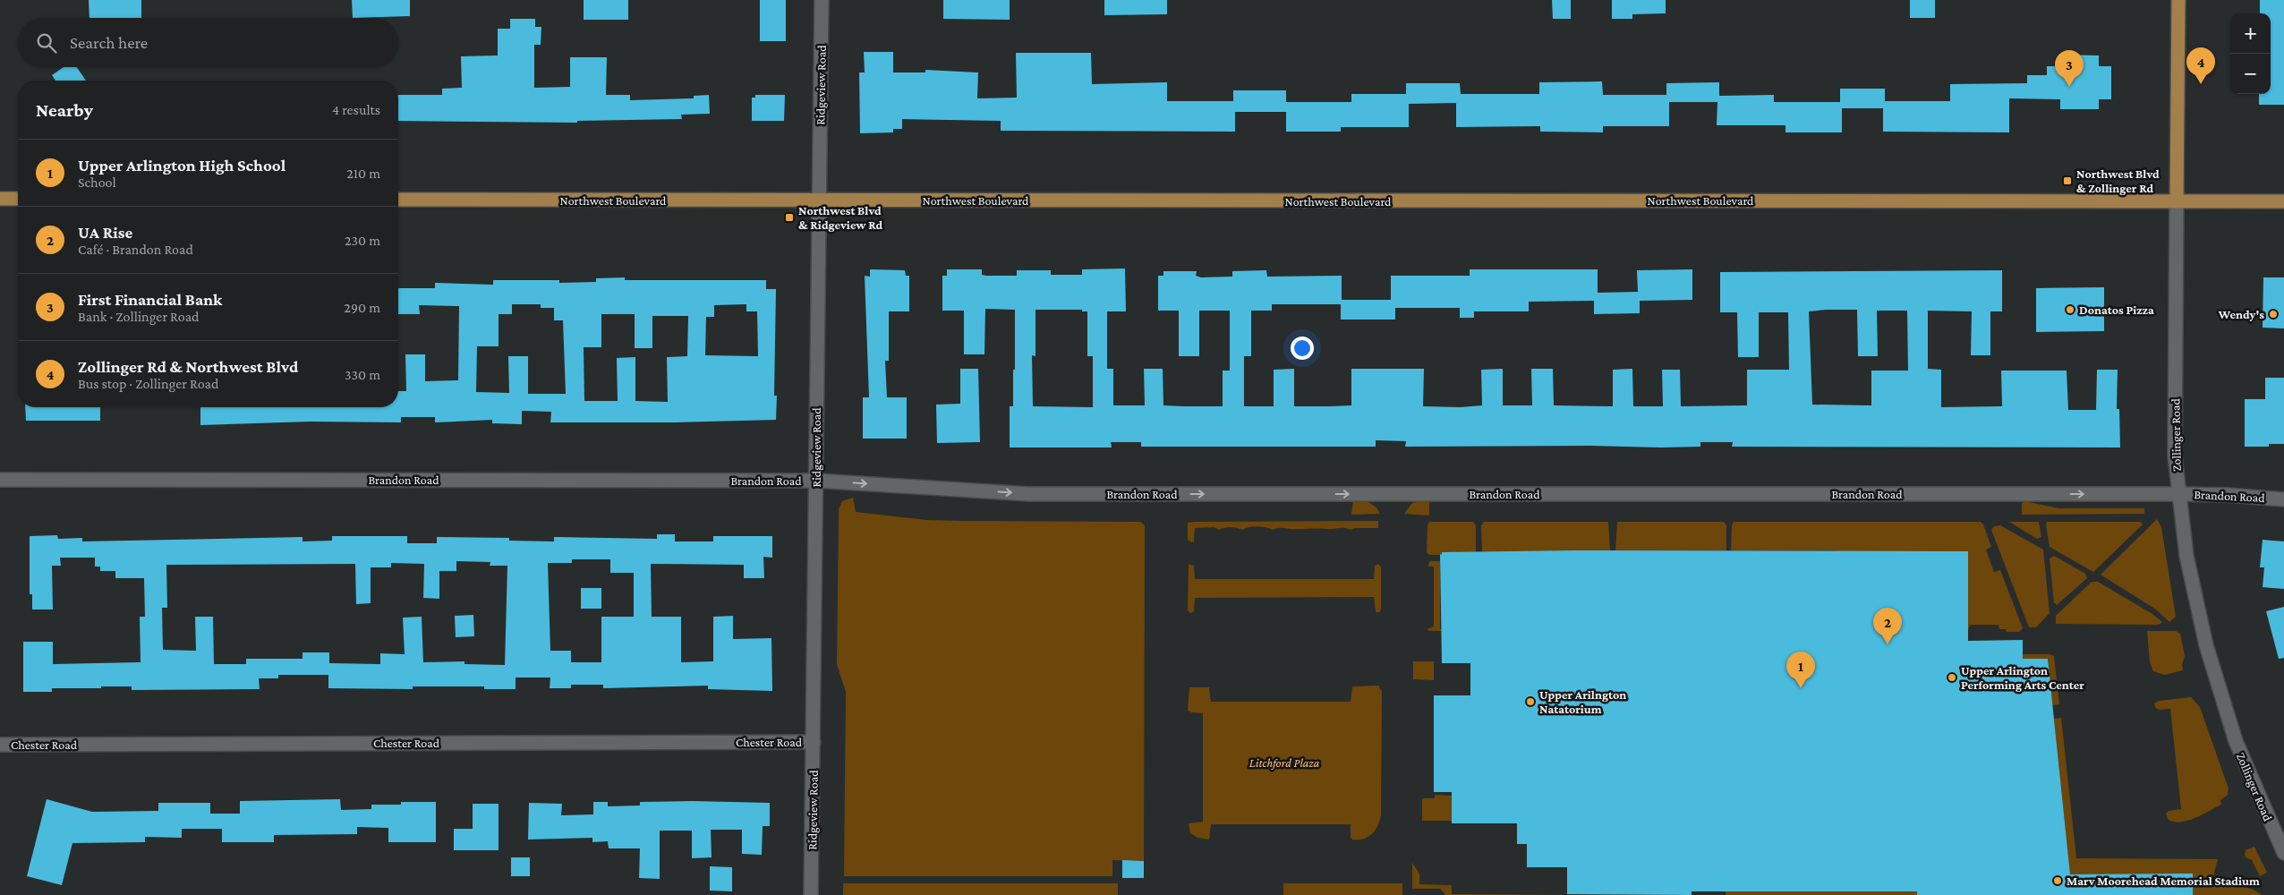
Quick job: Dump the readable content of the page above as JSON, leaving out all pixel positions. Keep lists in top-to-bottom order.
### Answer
{
  "streets": {
    "main road": ["Northwest Boulevard", "Zollinger Road"],
    "street": ["Ridgeview Road", "Brandon Road", "Chester Road"]
  },
  "crossings": [
    ["Ridgeview Road", "Northwest Boulevard"],
    ["Ridgeview Road", "Brandon Road"],
    ["Ridgeview Road", "Chester Road"],
    ["Northwest Boulevard", "Zollinger Road"],
    ["Zollinger Road", "Brandon Road"]
  ],
  "one_way": ["Brandon Road"],
  "parks": ["Litchford Plaza"],
  "places": {
    "transit": ["Northwest Blvd & Zollinger Rd", "Northwest Blvd & Ridgeview Rd"],
    "other": [
      "Donatos Pizza",
      "Wendy's",
      "Upper Arlington Performing Arts Center",
      "Upper Arilngton Natatorium",
      "Marv Moorehead Memorial Stadium"
    ]
  },
  "page": {
    "map_buttons": ["+", "−"],
    "search": "Search here",
    "pins": [
      "4",
      "3",
      "2",
      "1"
    ],
    "heading": ["Nearby", "4 results"],
    "list": [
      {
        "mark": "1",
        "name": "Upper Arlington High School",
        "note": "School",
        "value": "210 m"
      },
      {
        "mark": "2",
        "name": "UA Rise",
        "note": "Café · Brandon Road",
        "value": "230 m"
      },
      {
        "mark": "3",
        "name": "First Financial Bank",
        "note": "Bank · Zollinger Road",
        "value": "290 m"
      },
      {
        "mark": "4",
        "name": "Zollinger Rd & Northwest Blvd",
        "note": "Bus stop · Zollinger Road",
        "value": "330 m"
      }
    ]
  }
}
